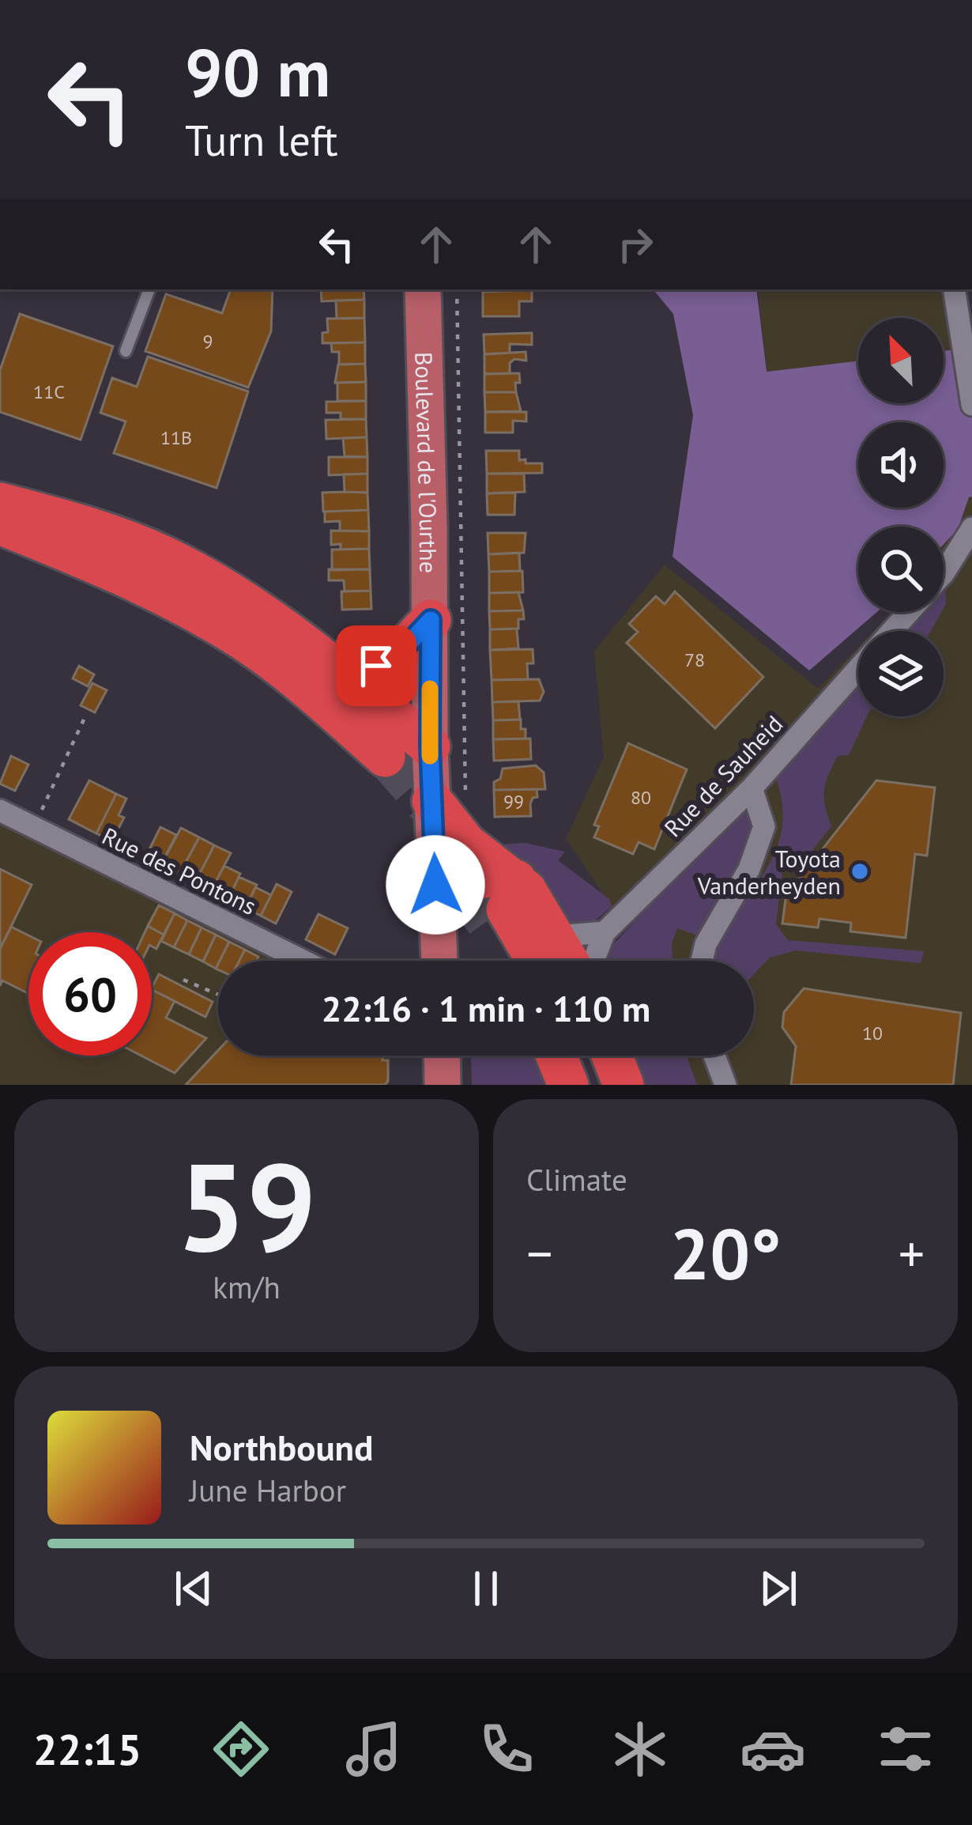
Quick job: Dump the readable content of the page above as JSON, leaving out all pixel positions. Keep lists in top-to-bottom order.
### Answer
{
  "streets": {
    "main road": ["Boulevard de l'Ourthe"],
    "street": ["Rue de Sauheid", "Rue des Pontons"]
  },
  "places": ["Toyota Vanderheyden"],
  "house_numbers": [
    "9",
    "11C",
    "11B",
    "78",
    "80",
    "99",
    "10"
  ],
  "north": "top left",
  "page": {
    "turn": ["90 m", "Turn left"],
    "limit": "60",
    "trip": "22:16 · 1 min · 110 m",
    "tile": [
      ["59", "km/h"],
      "Climate"
    ],
    "heat": ["−", "20°", "+"],
    "song": ["Northbound", "June Harbor"],
    "tabs": "22:15"
  }
}
